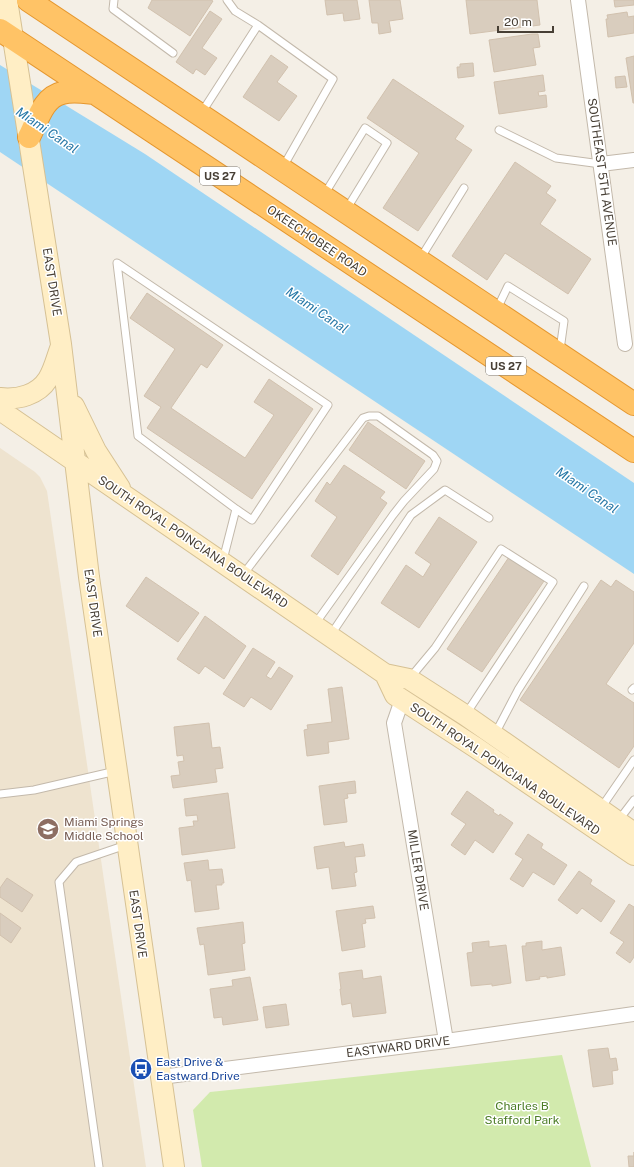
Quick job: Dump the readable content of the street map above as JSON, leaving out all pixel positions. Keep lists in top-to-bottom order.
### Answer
{
  "streets": {
    "highway": ["US 27", "OKEECHOBEE ROAD"],
    "street": [
      "SOUTHEAST 5TH AVENUE",
      "EAST DRIVE",
      "SOUTH ROYAL POINCIANA BOULEVARD",
      "MILLER DRIVE",
      "EASTWARD DRIVE"
    ]
  },
  "crossings": [
    ["OKEECHOBEE ROAD", "EAST DRIVE"],
    ["EAST DRIVE", "SOUTH ROYAL POINCIANA BOULEVARD"],
    ["EAST DRIVE", "EASTWARD DRIVE"],
    ["SOUTH ROYAL POINCIANA BOULEVARD", "MILLER DRIVE"],
    ["MILLER DRIVE", "EASTWARD DRIVE"]
  ],
  "water": ["Miami Canal"],
  "parks": ["Charles B Stafford Park"],
  "places": {
    "school or university": ["Miami Springs Middle School"],
    "bus stop": ["East Drive & Eastward Drive"]
  },
  "scale_bar": "20 m"
}
